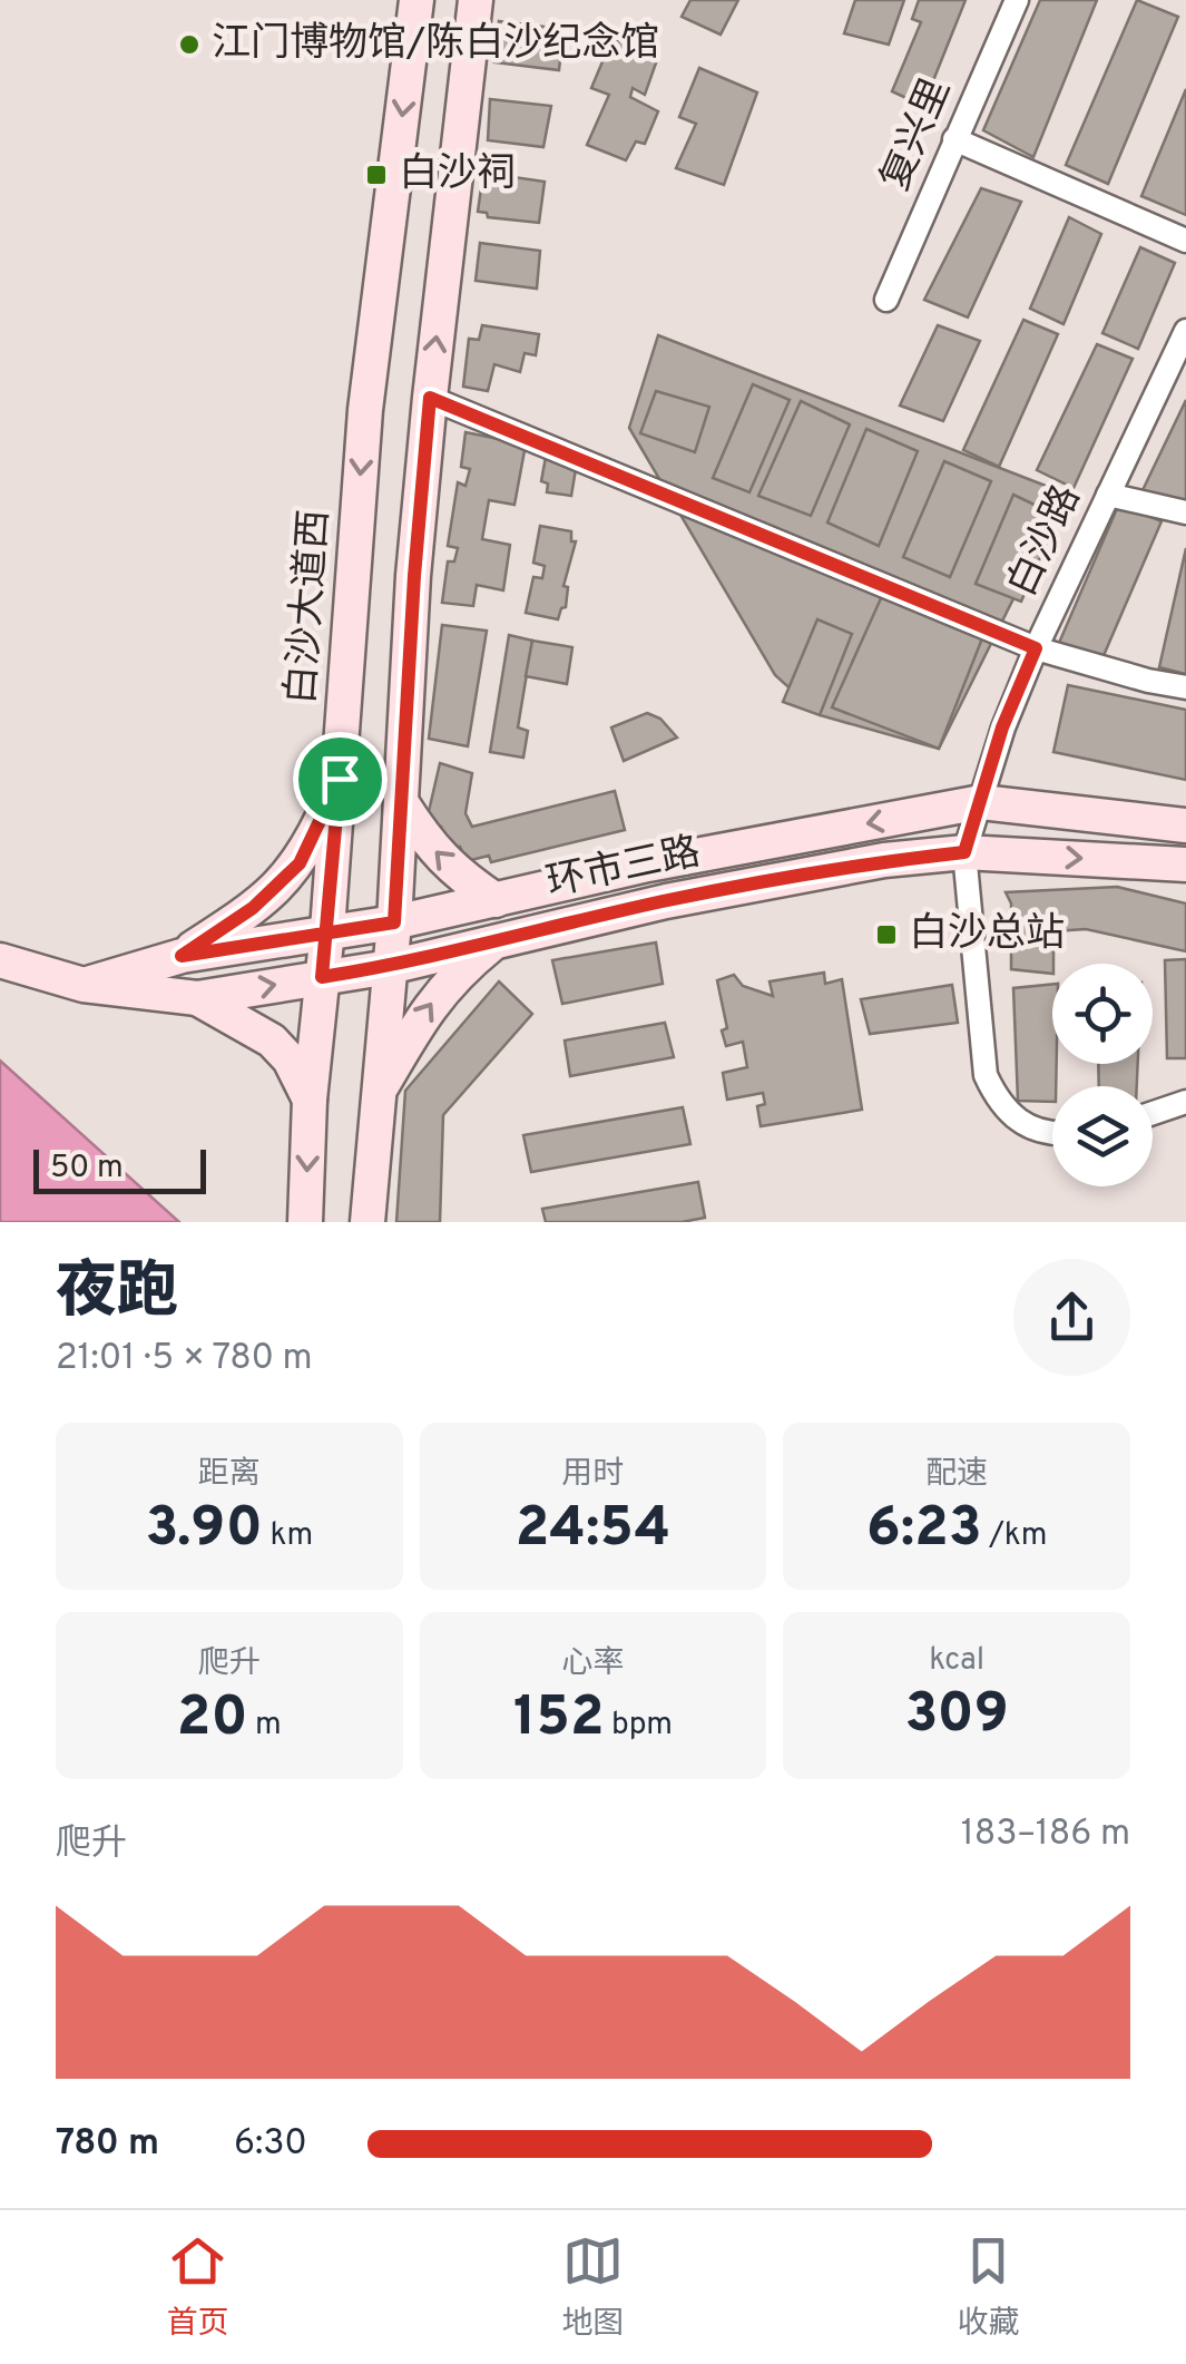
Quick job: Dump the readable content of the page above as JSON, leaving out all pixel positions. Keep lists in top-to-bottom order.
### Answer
{
  "streets": {
    "main road": ["白沙大道西", "环市三路"],
    "street": ["复兴里", "白沙路"]
  },
  "crossings": [
    ["白沙路", "环市三路"],
    ["白沙大道西", "环市三路"]
  ],
  "places": {
    "other": ["江门博物馆/陈白沙纪念馆"],
    "transit": ["白沙祠", "白沙总站"]
  },
  "scale_bar": "50 m",
  "page": {
    "scale": "50 m",
    "heading": ["夜跑", "21:01 · 5 × 780 m"],
    "stats": [
      ["距离", "3.90 km"],
      ["用时", "24:54"],
      ["配速", "6:23 /km"],
      ["爬升", "20 m"],
      ["心率", "152 bpm"],
      ["kcal", "309"]
    ],
    "chart": ["爬升", "183–186 m"],
    "list": [
      {
        "name": "780 m",
        "note": "6:30"
      }
    ],
    "tabs": ["首页", "地图", "收藏"]
  }
}
